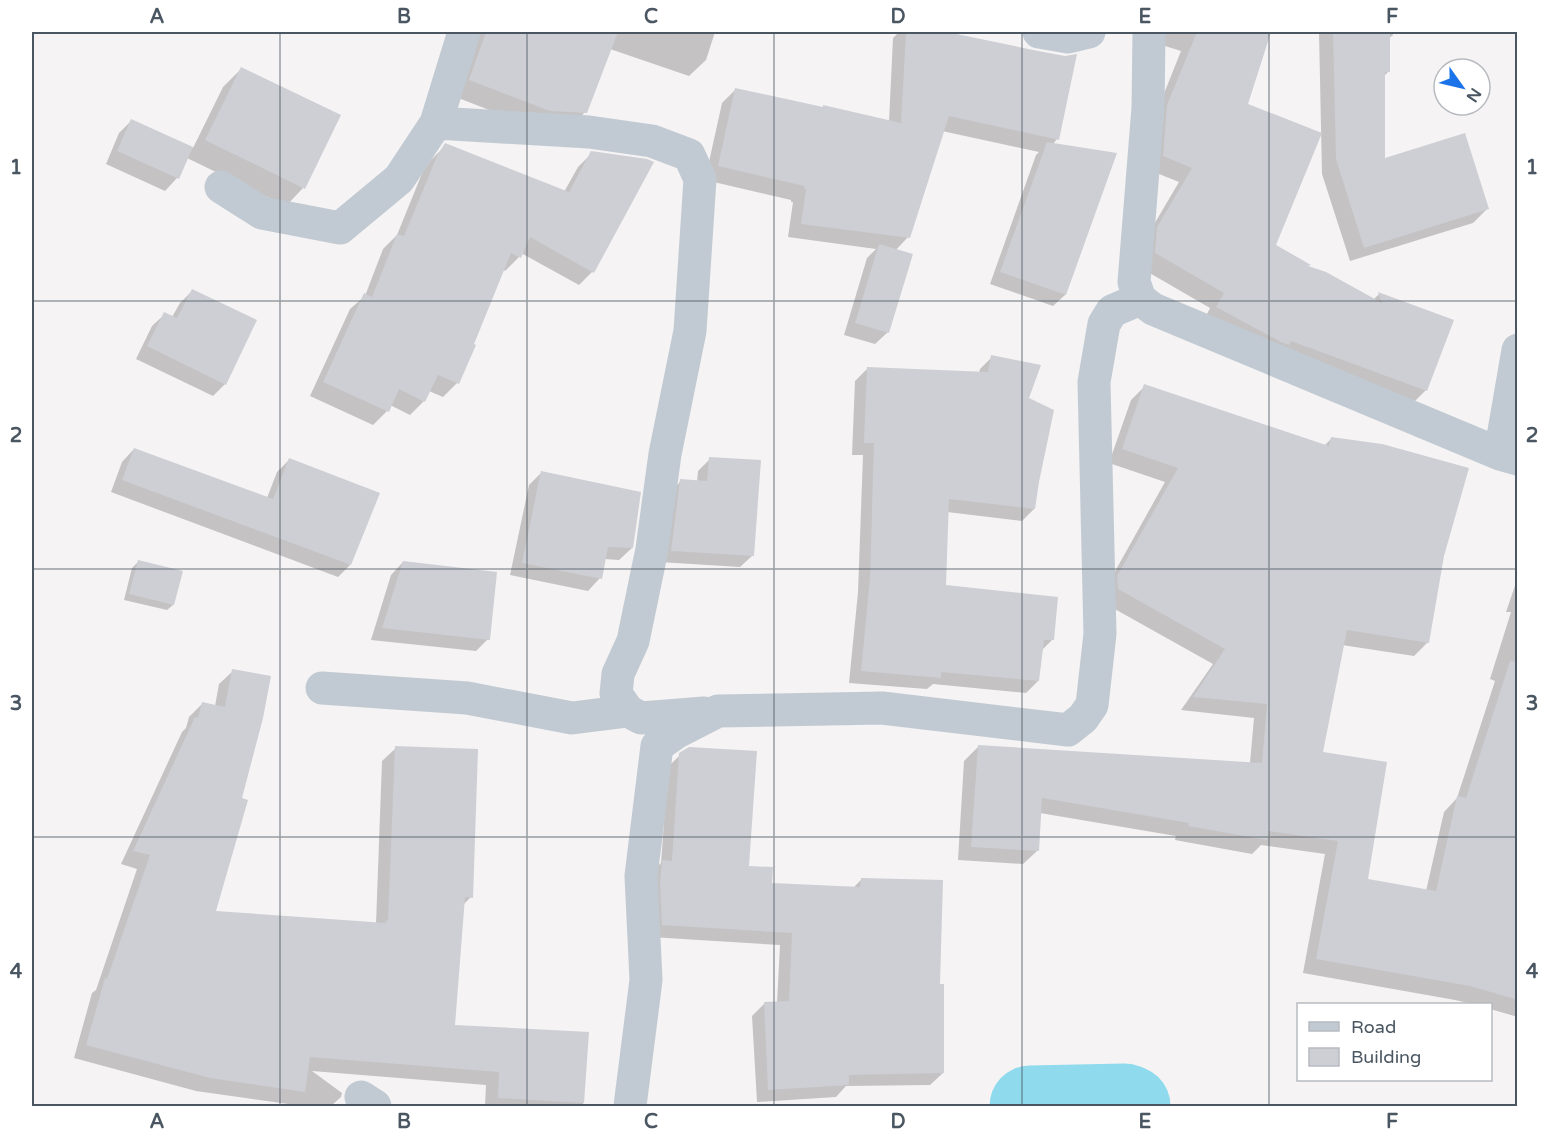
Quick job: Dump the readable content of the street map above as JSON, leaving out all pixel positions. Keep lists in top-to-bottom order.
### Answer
{
  "legend": ["Road", "Building"],
  "north": "bottom right",
  "grid": {
    "columns": [
      "A",
      "B",
      "C",
      "D",
      "E",
      "F"
    ],
    "rows": [
      "1",
      "2",
      "3",
      "4"
    ]
  }
}
